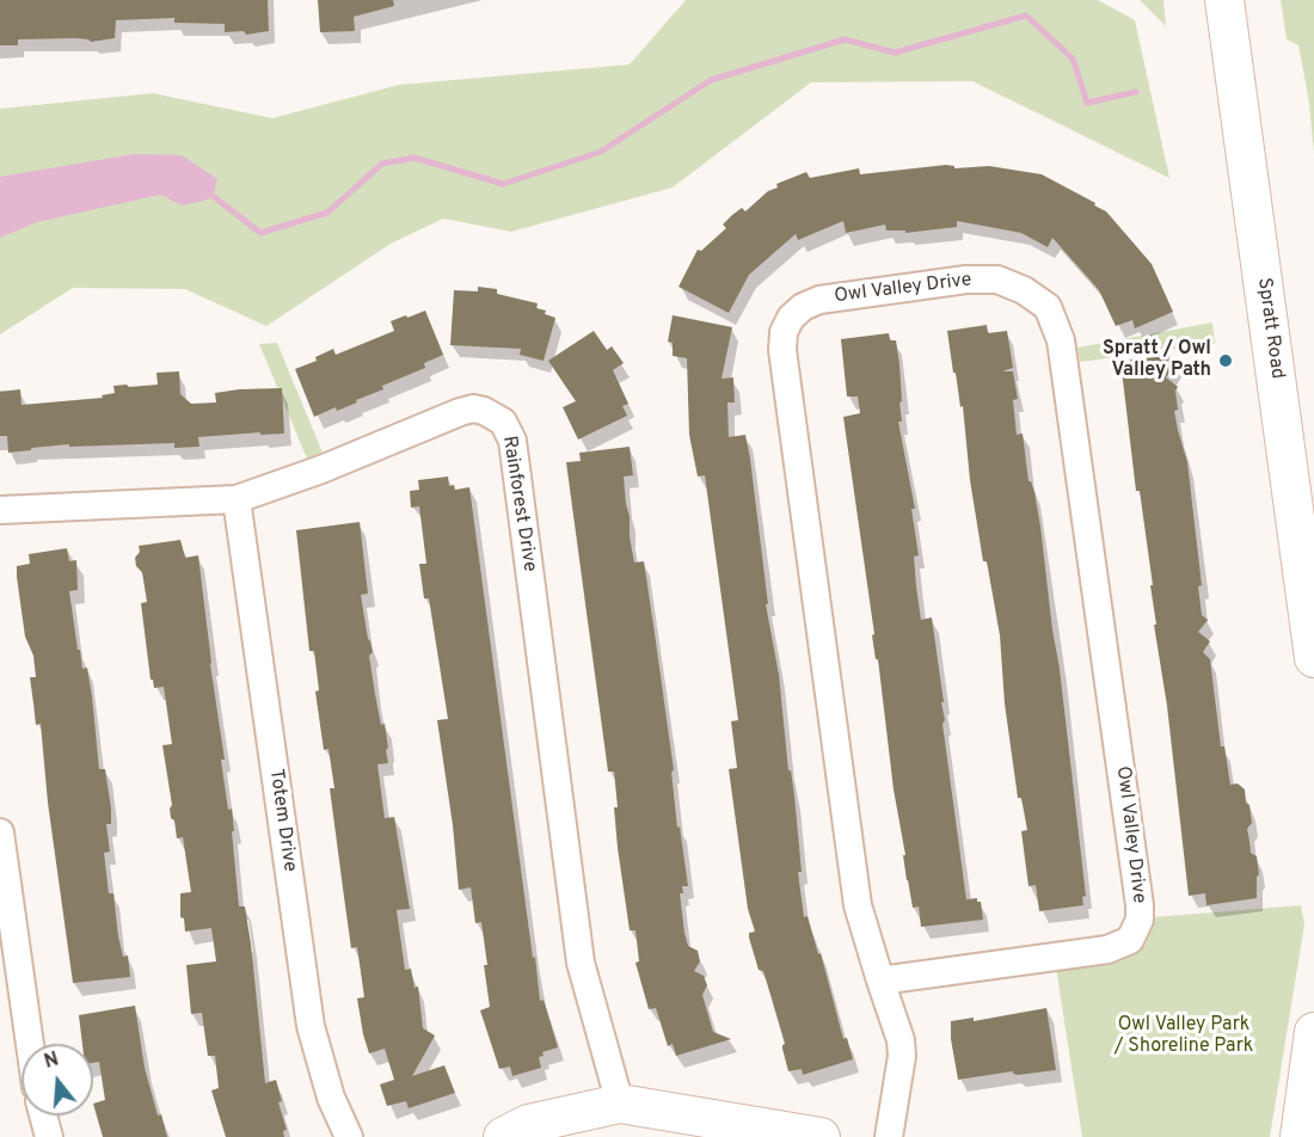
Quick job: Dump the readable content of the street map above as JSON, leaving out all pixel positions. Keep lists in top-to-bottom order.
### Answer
{
  "streets": {
    "street": [
      "Owl Valley Drive",
      "Spratt Road",
      "Rainforest Drive",
      "Totem Drive"
    ]
  },
  "crossings": [
    ["Rainforest Drive", "Totem Drive"]
  ],
  "parks": ["Owl Valley Park / Shoreline Park"],
  "places": ["Spratt / Owl Valley Path"],
  "north": "top"
}
